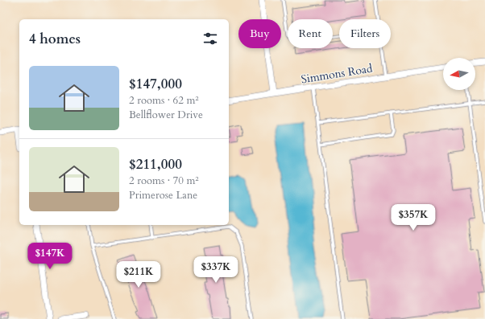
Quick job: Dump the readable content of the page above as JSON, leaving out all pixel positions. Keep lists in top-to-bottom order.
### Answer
{
  "streets": {
    "street": ["Simmons Road"]
  },
  "north": "left",
  "page": {
    "chip": ["Buy", "Rent", "Filters"],
    "heading": "4 homes",
    "list": [
      {
        "name": "$147,000",
        "note": "2 rooms · 62 m² · Bellflower Drive"
      },
      {
        "name": "$211,000",
        "note": "2 rooms · 70 m² · Primerose Lane"
      }
    ],
    "price": [
      "$357K",
      "$147K",
      "$337K",
      "$211K"
    ]
  }
}
